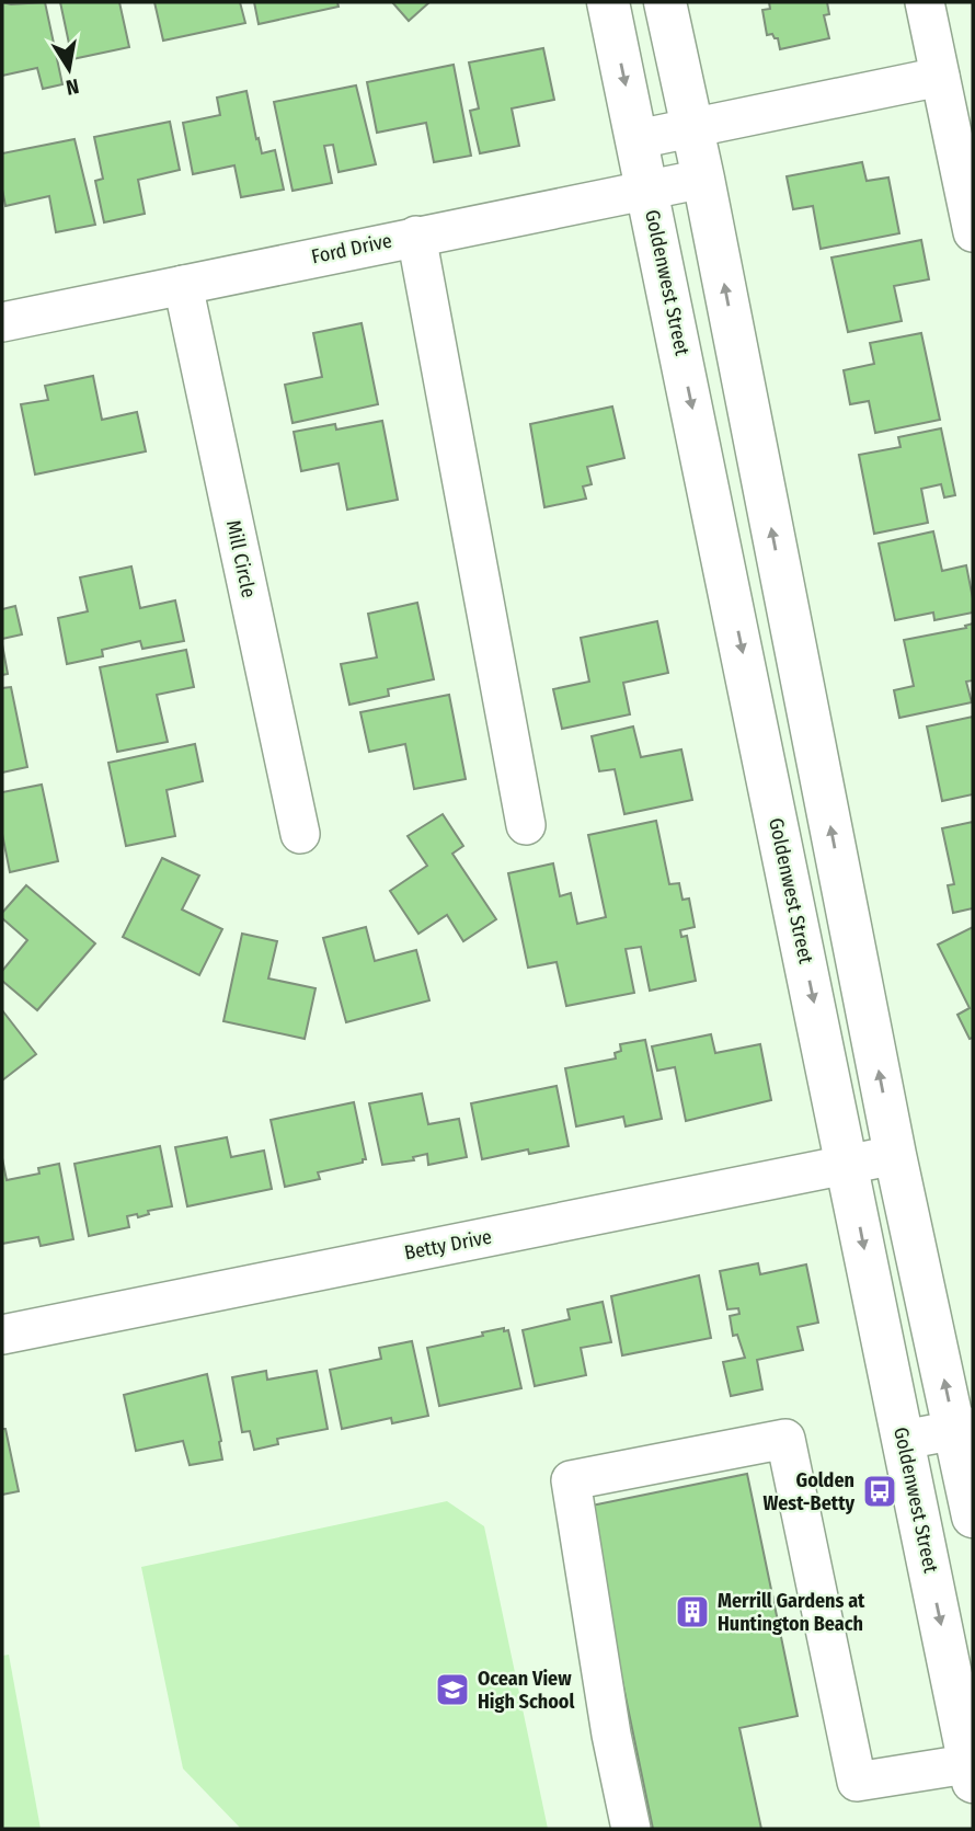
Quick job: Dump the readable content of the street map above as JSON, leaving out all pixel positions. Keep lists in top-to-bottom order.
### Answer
{
  "streets": {
    "main road": ["Goldenwest Street"],
    "street": ["Ford Drive", "Mill Circle", "Betty Drive"]
  },
  "crossings": [
    ["Ford Drive", "Goldenwest Street"],
    ["Ford Drive", "Mill Circle"],
    ["Goldenwest Street", "Betty Drive"]
  ],
  "places": {
    "bus stop": ["Golden West-Betty"],
    "building": ["Merrill Gardens at Huntington Beach"],
    "school or university": ["Ocean View High School"]
  },
  "north": "bottom"
}
